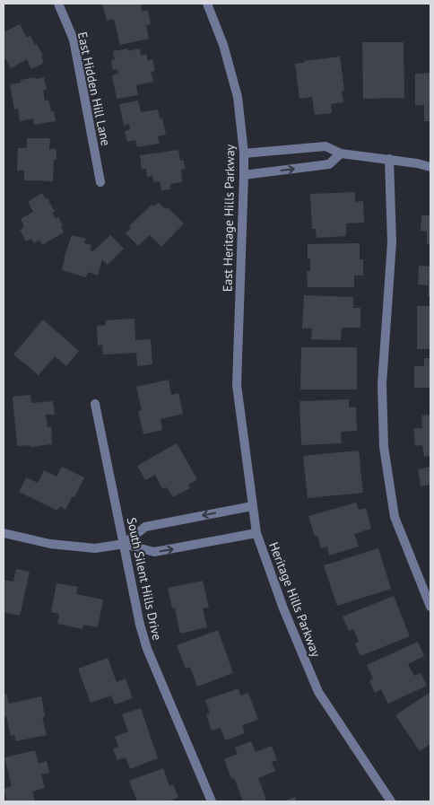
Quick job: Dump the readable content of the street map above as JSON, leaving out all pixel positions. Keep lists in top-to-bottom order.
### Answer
{
  "streets": {
    "street": [
      "East Hidden Hill Lane",
      "East Heritage Hills Parkway",
      "South Silent Hills Drive",
      "Heritage Hills Parkway"
    ]
  },
  "crossings": [
    ["East Heritage Hills Parkway", "Heritage Hills Parkway"]
  ]
}
